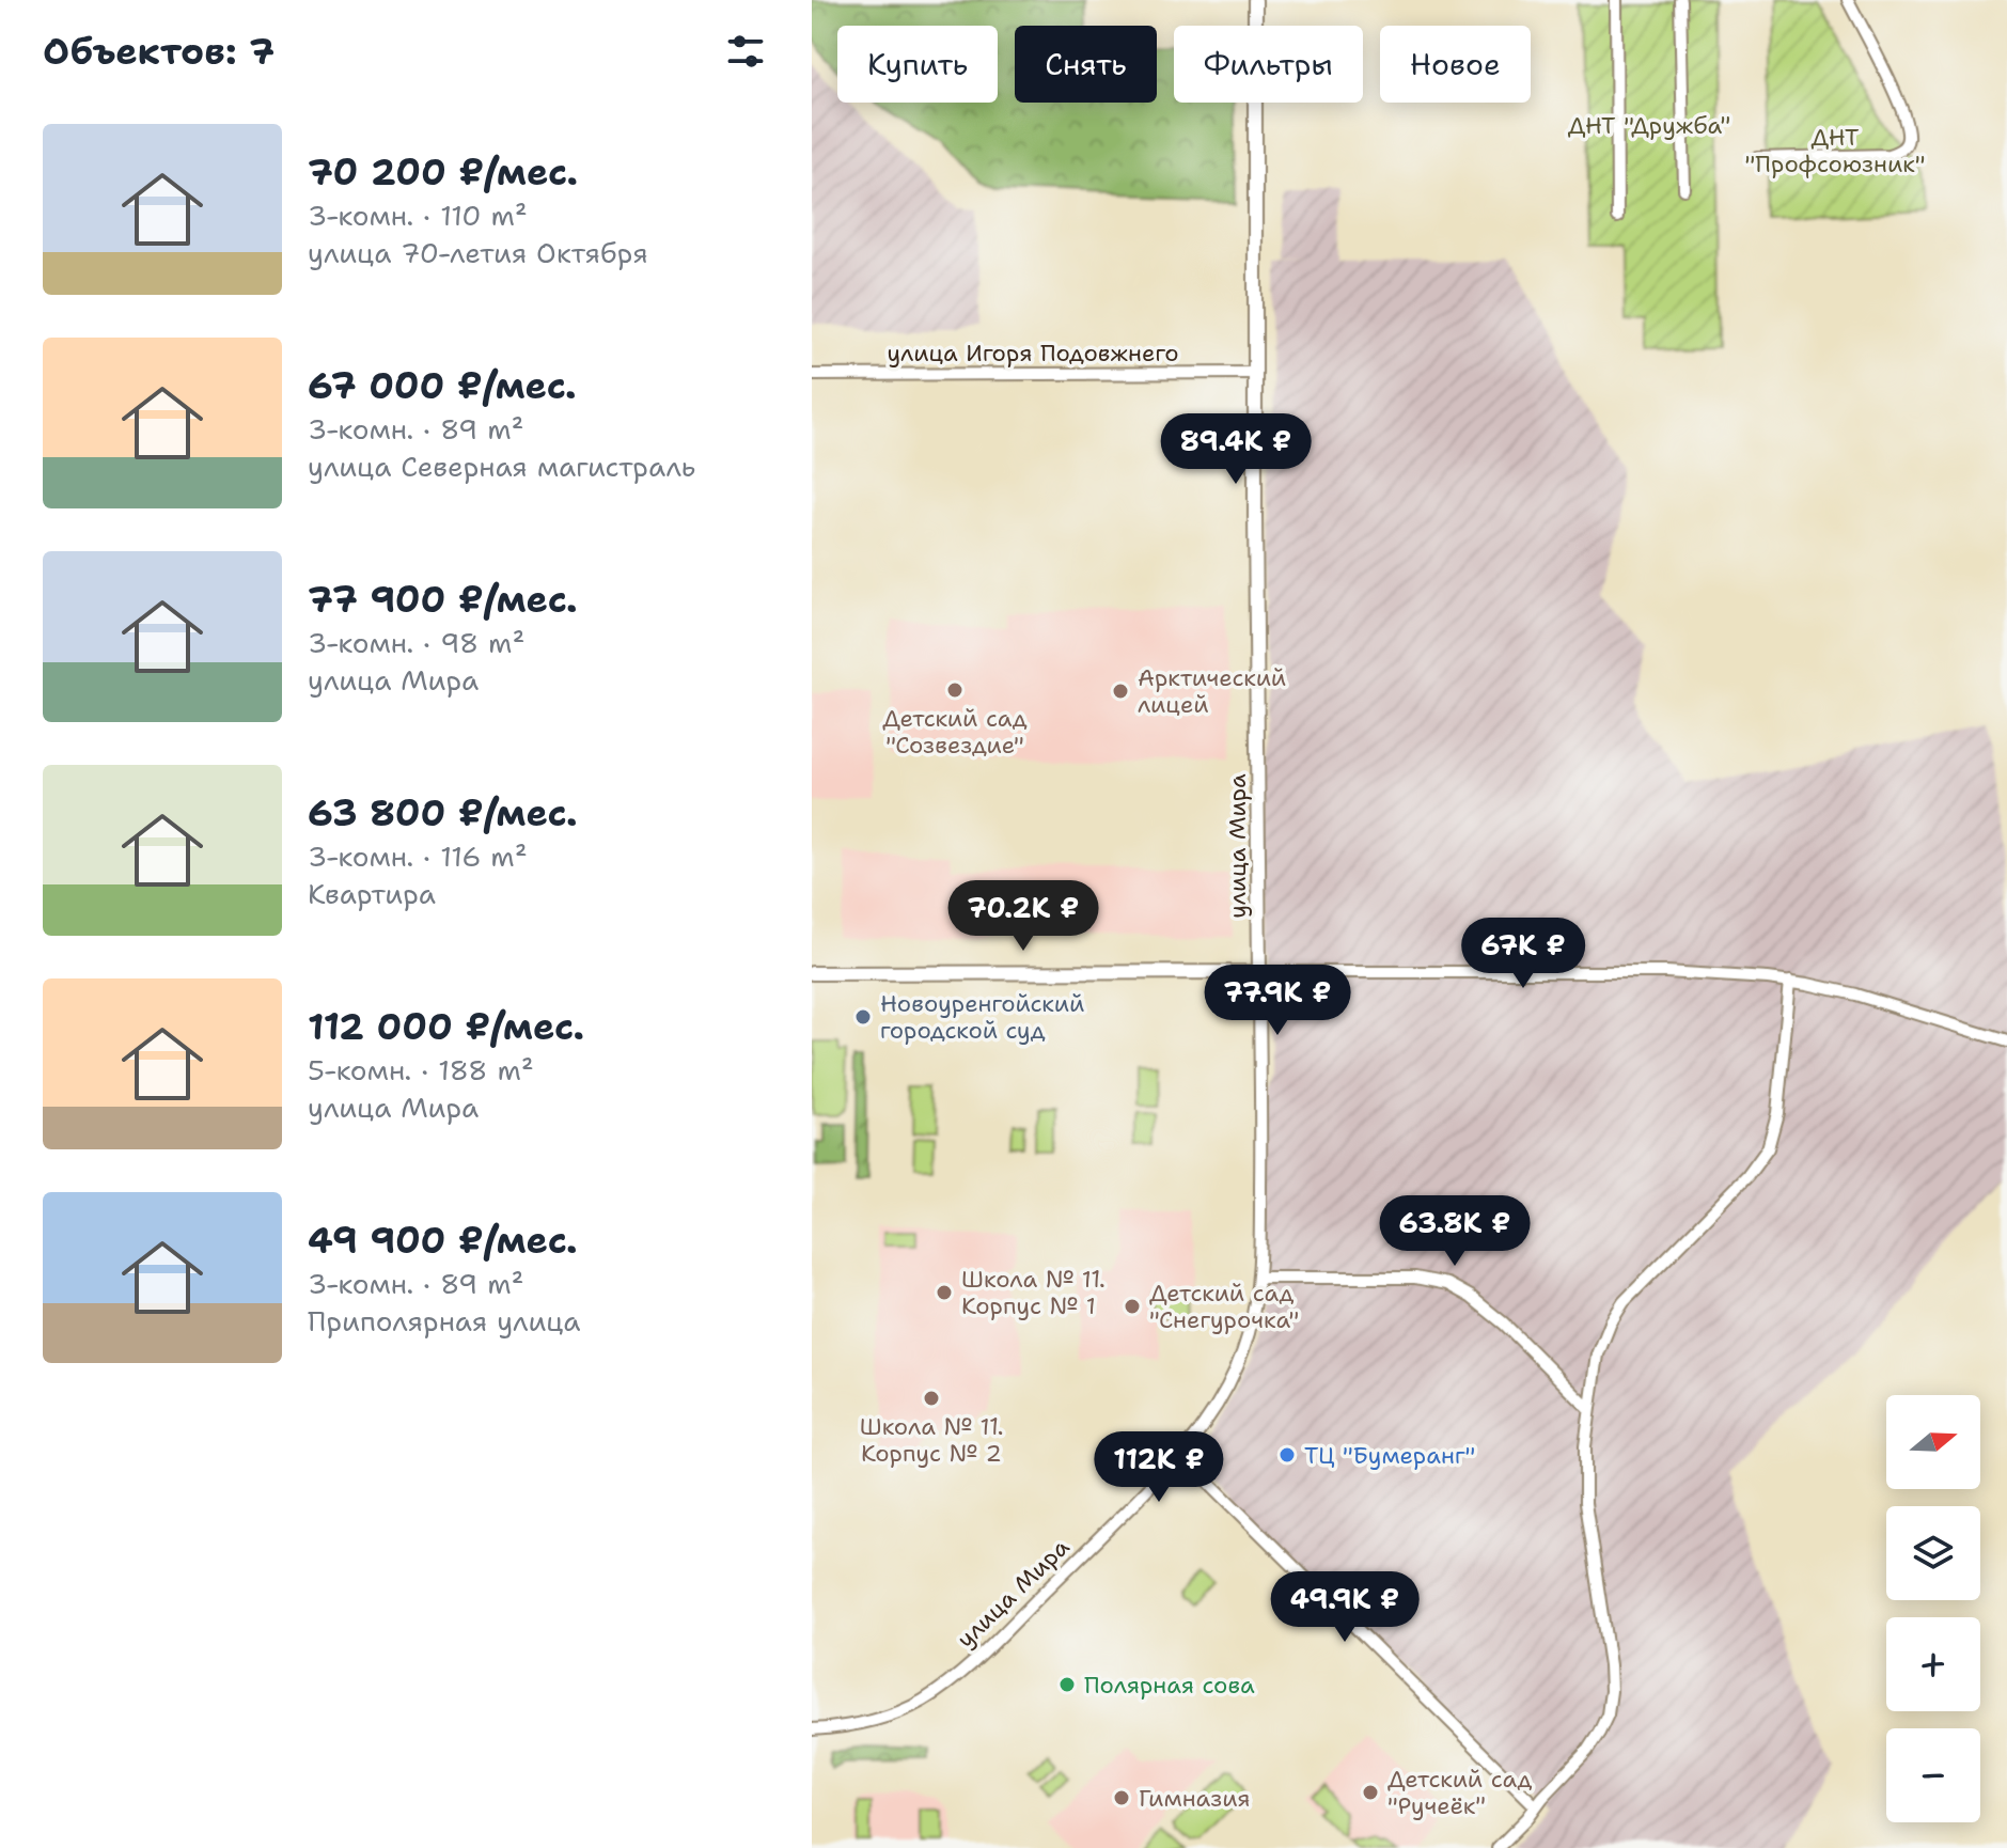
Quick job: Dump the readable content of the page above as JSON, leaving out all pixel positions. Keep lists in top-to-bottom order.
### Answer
{
  "streets": {
    "main road": ["улица Мира"],
    "street": ["улица Игоря Подовжнего"]
  },
  "crossings": [
    ["улица Игоря Подовжнего", "улица Мира"]
  ],
  "parks": ["ДНТ \"Дружба\"", "ДНТ \"Профсоюзник\""],
  "places": [
    "Детский сад \"Созвездие\"",
    "Арктический лицей",
    "Новоуренгойский городской суд",
    "Школа № 11. Корпус № 1",
    "Детский сад \"Снегурочка\"",
    "Школа № 11. Корпус № 2",
    "ТЦ \"Бумеранг\"",
    "Полярная сова",
    "Детский сад \"Ручеёк\"",
    "Гимназия"
  ],
  "north": "right",
  "page": {
    "heading": "Объектов: 7",
    "chip": [
      "Купить",
      "Снять",
      "Фильтры",
      "Новое"
    ],
    "list": [
      {
        "name": "70 200 ₽/мес.",
        "note": "3-комн. · 110 m² · улица 70-летия Октября"
      },
      {
        "name": "67 000 ₽/мес.",
        "note": "3-комн. · 89 m² · улица Северная магистраль"
      },
      {
        "name": "77 900 ₽/мес.",
        "note": "3-комн. · 98 m² · улица Мира"
      },
      {
        "name": "63 800 ₽/мес.",
        "note": "3-комн. · 116 m² · Квартира"
      },
      {
        "name": "112 000 ₽/мес.",
        "note": "5-комн. · 188 m² · улица Мира"
      },
      {
        "name": "49 900 ₽/мес.",
        "note": "3-комн. · 89 m² · Приполярная улица"
      }
    ],
    "price": [
      "89.4K ₽",
      "70.2K ₽",
      "67K ₽",
      "77.9K ₽",
      "63.8K ₽",
      "112K ₽",
      "49.9K ₽"
    ],
    "map_buttons": ["+", "−"]
  }
}
